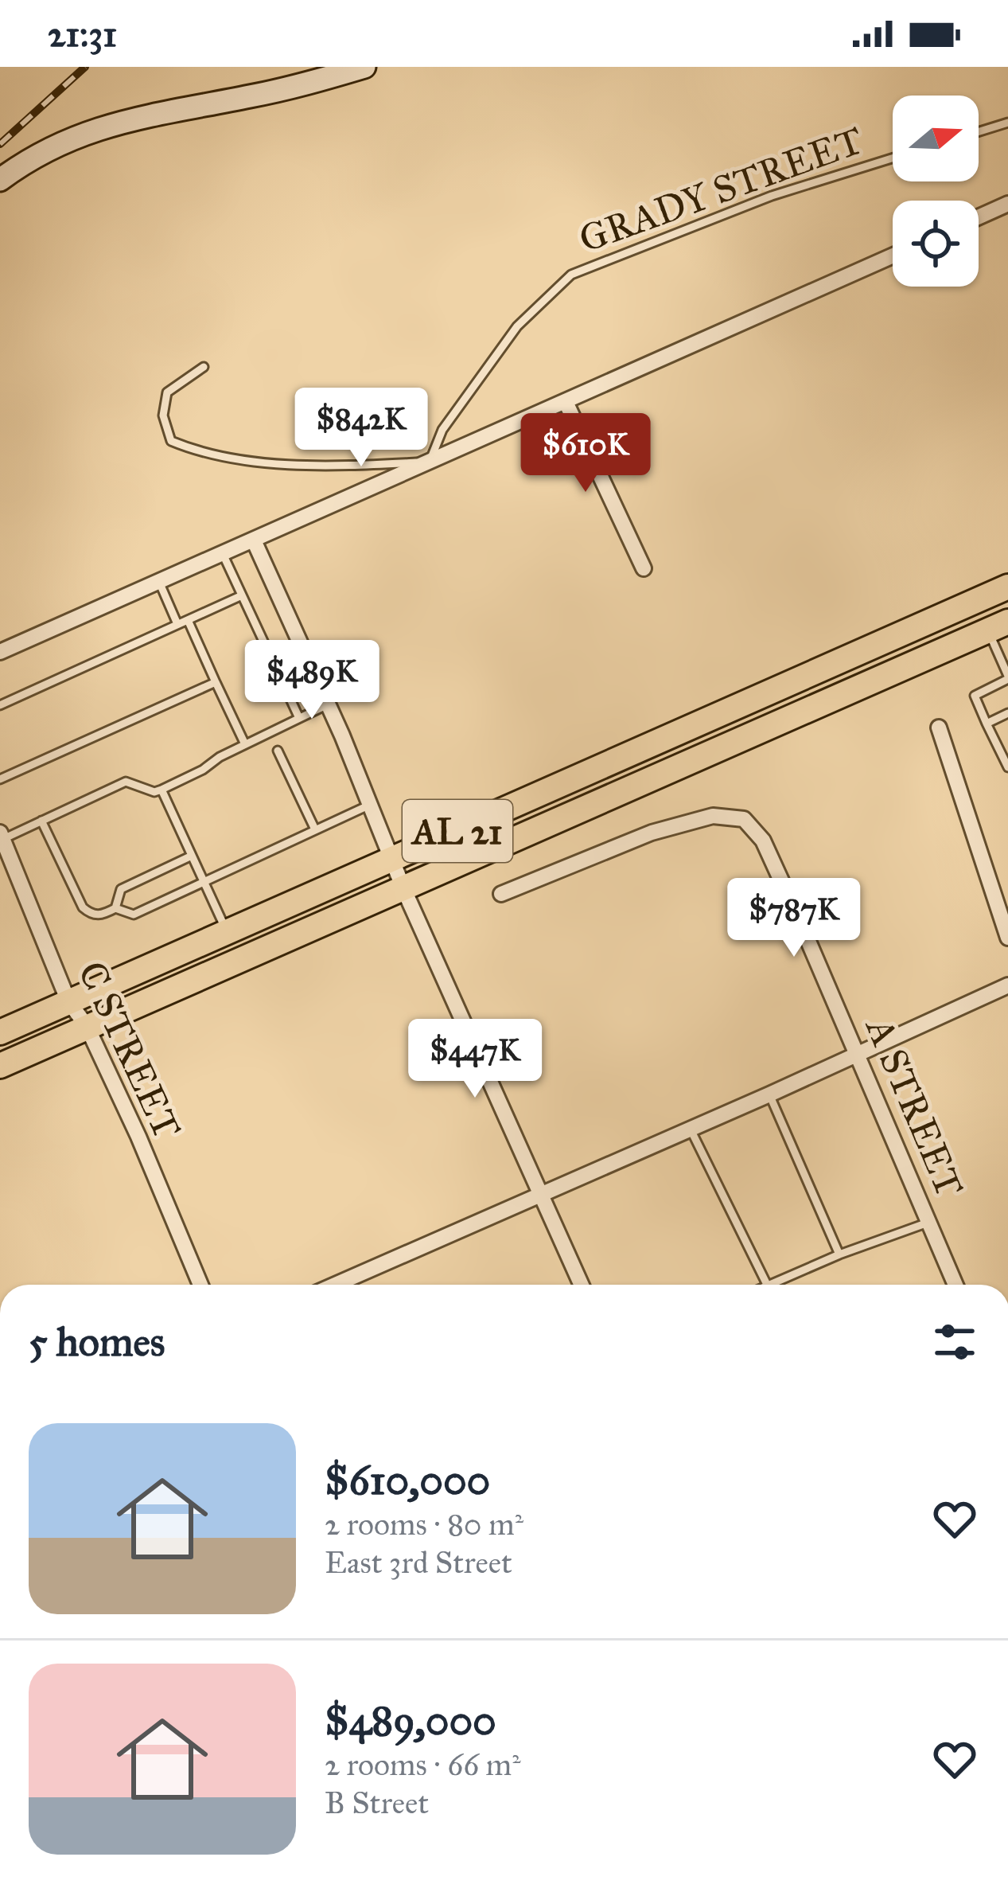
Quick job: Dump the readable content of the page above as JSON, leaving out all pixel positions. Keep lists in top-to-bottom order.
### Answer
{
  "streets": {
    "highway": ["AL 21"],
    "street": ["C STREET", "A STREET"],
    "lane": ["GRADY STREET"]
  },
  "crossings": [
    ["AL 21", "C STREET"]
  ],
  "north": "right",
  "page": {
    "status": "21:31",
    "price": [
      "$842K",
      "$610K",
      "$489K",
      "$787K",
      "$447K"
    ],
    "heading": "5 homes",
    "list": [
      {
        "name": "$610,000",
        "note": "2 rooms · 80 m² · East 3rd Street"
      },
      {
        "name": "$489,000",
        "note": "2 rooms · 66 m² · B Street"
      }
    ]
  }
}
